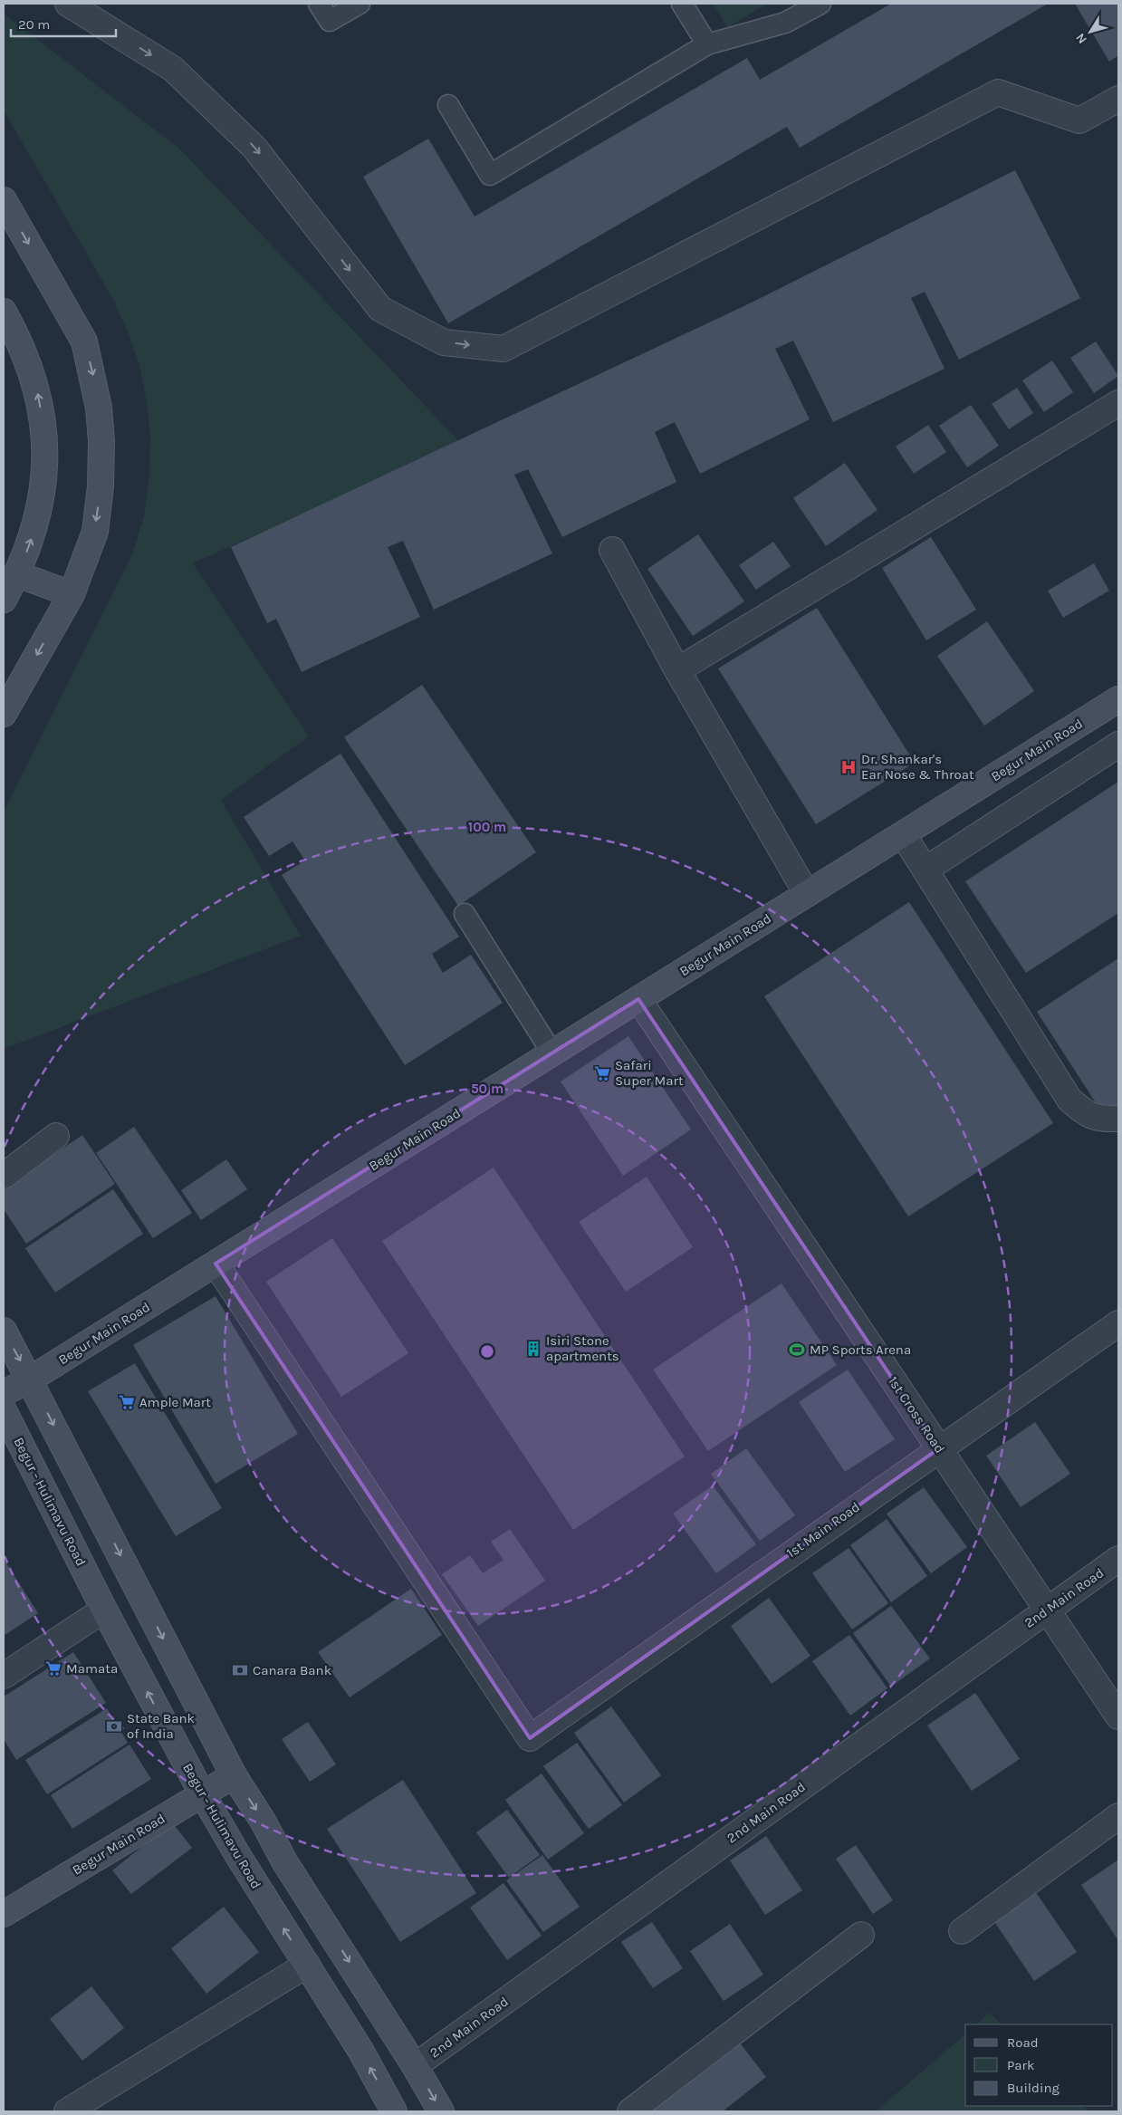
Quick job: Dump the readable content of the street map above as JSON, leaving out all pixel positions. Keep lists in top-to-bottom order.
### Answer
{
  "streets": {
    "main road": ["Begur Main Road", "Begur - Hulimavu Road"],
    "street": ["1st Cross Road", "1st Main Road", "2nd Main Road"]
  },
  "crossings": [
    ["Begur Main Road", "1st Cross Road"],
    ["Begur Main Road", "Begur - Hulimavu Road"],
    ["Begur Main Road", "1st Main Road"],
    ["1st Cross Road", "1st Main Road"],
    ["1st Cross Road", "2nd Main Road"]
  ],
  "places": {
    "hospital": ["Dr. Shankar's Ear Nose & Throat"],
    "supermarket": ["Safari Super Mart", "Ample Mart", "Mamata"],
    "building": ["Isiri Stone apartments"],
    "sports": ["MP Sports Arena"],
    "bank": ["Canara Bank", "State Bank of India"]
  },
  "legend": ["Road", "Park", "Building"],
  "scale_bar": "20 m",
  "north": "bottom left",
  "rings": ["100 m", "50 m"]
}
